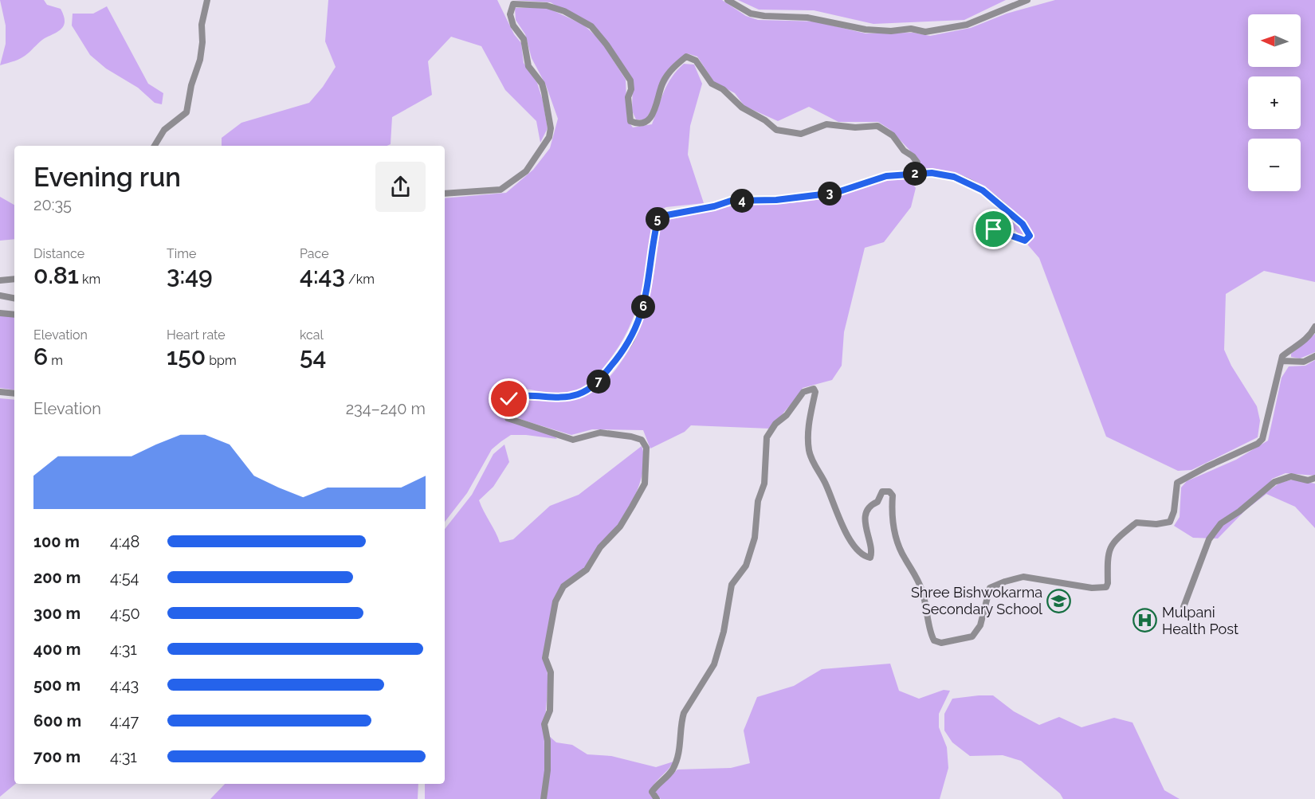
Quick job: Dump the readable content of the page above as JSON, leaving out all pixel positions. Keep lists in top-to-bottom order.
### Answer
{
  "places": {
    "school or university": ["Shree Bishwokarma Secondary School"],
    "hospital": ["Mulpani Health Post"]
  },
  "north": "left",
  "page": {
    "map_buttons": ["+", "−"],
    "heading": ["Evening run", "20:35"],
    "pins": [
      "2",
      "3",
      "4",
      "5",
      "6",
      "7"
    ],
    "stats": [
      ["Distance", "0.81 km"],
      ["Time", "3:49"],
      ["Pace", "4:43 /km"],
      ["Elevation", "6 m"],
      ["Heart rate", "150 bpm"],
      ["kcal", "54"]
    ],
    "chart": ["Elevation", "234–240 m"],
    "list": [
      {
        "name": "100 m",
        "note": "4:48"
      },
      {
        "name": "200 m",
        "note": "4:54"
      },
      {
        "name": "300 m",
        "note": "4:50"
      },
      {
        "name": "400 m",
        "note": "4:31"
      },
      {
        "name": "500 m",
        "note": "4:43"
      },
      {
        "name": "600 m",
        "note": "4:47"
      },
      {
        "name": "700 m",
        "note": "4:31"
      }
    ]
  }
}
